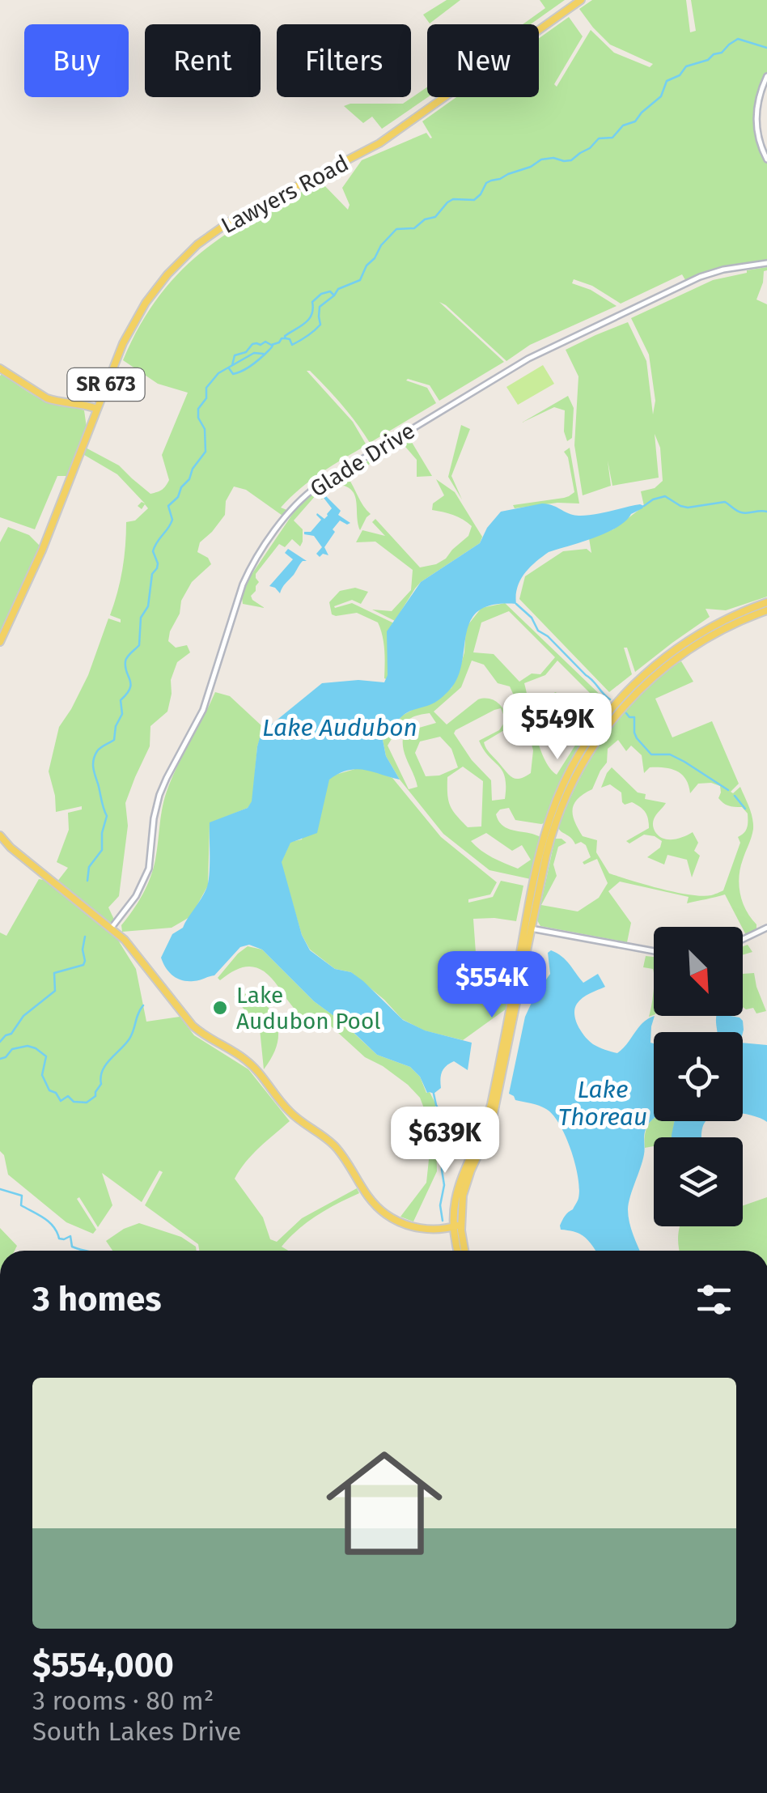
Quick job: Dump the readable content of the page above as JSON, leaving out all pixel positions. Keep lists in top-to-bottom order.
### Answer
{
  "streets": {
    "main road": ["Lawyers Road", "SR 673"],
    "street": ["Glade Drive"]
  },
  "water": ["Lake Audubon", "Lake Thoreau"],
  "places": ["Lake Audubon Pool"],
  "north": "bottom right",
  "page": {
    "chip": [
      "Buy",
      "Rent",
      "Filters",
      "New"
    ],
    "price": ["$549K", "$554K", "$639K"],
    "heading": "3 homes",
    "list": [
      {
        "name": "$554,000",
        "note": "3 rooms · 80 m² · South Lakes Drive"
      }
    ]
  }
}
